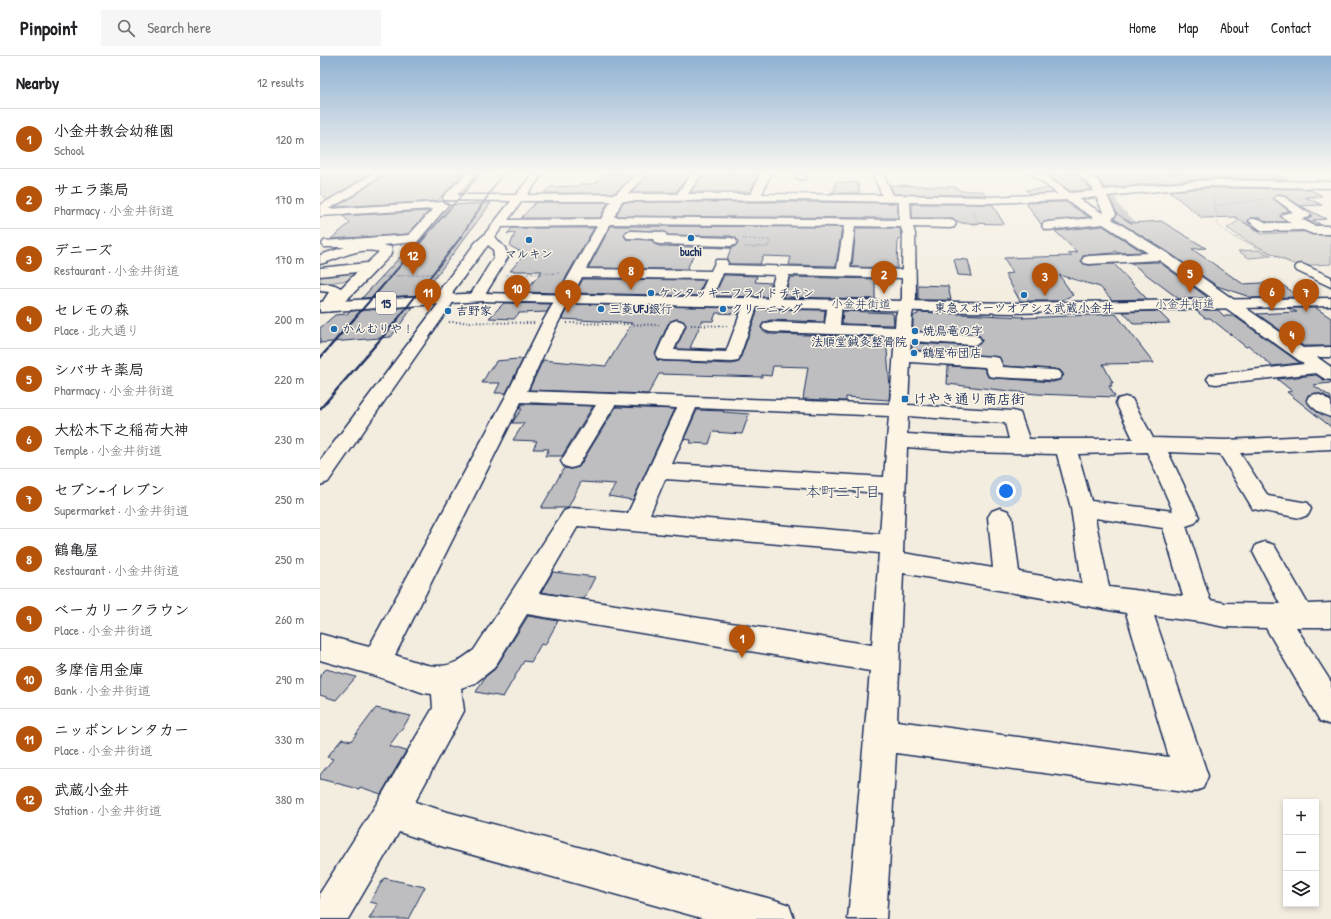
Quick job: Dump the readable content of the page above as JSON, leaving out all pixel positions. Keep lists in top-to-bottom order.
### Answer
{
  "streets": {
    "street": ["15", "小金井街道"]
  },
  "districts": ["本町二丁目"],
  "places": {
    "other": [
      "buchi",
      "マルキン",
      "ケンタッキーフライドチキン",
      "東急スポーツオアシス武蔵小金井",
      "三菱UFJ銀行",
      "クリーニング",
      "吉野家",
      "かんむりや！",
      "焼鳥竜の字",
      "法順堂鍼灸整骨院",
      "鶴屋布団店"
    ],
    "transit": ["けやき通り商店街"]
  },
  "page": {
    "header": "Pinpoint",
    "search": "Search here",
    "nav": [
      "Home",
      "Map",
      "About",
      "Contact"
    ],
    "heading": ["Nearby", "12 results"],
    "list": [
      {
        "mark": "1",
        "name": "小金井教会幼稚園",
        "note": "School",
        "value": "120 m"
      },
      {
        "mark": "2",
        "name": "サエラ薬局",
        "note": "Pharmacy · 小金井街道",
        "value": "170 m"
      },
      {
        "mark": "3",
        "name": "デニーズ",
        "note": "Restaurant · 小金井街道",
        "value": "170 m"
      },
      {
        "mark": "4",
        "name": "セレモの森",
        "note": "Place · 北大通り",
        "value": "200 m"
      },
      {
        "mark": "5",
        "name": "シバサキ薬局",
        "note": "Pharmacy · 小金井街道",
        "value": "220 m"
      },
      {
        "mark": "6",
        "name": "大松木下之稲荷大神",
        "note": "Temple · 小金井街道",
        "value": "230 m"
      },
      {
        "mark": "7",
        "name": "セブン-イレブン",
        "note": "Supermarket · 小金井街道",
        "value": "250 m"
      },
      {
        "mark": "8",
        "name": "鶴亀屋",
        "note": "Restaurant · 小金井街道",
        "value": "250 m"
      },
      {
        "mark": "9",
        "name": "ベーカリークラウン",
        "note": "Place · 小金井街道",
        "value": "260 m"
      },
      {
        "mark": "10",
        "name": "多摩信用金庫",
        "note": "Bank · 小金井街道",
        "value": "290 m"
      },
      {
        "mark": "11",
        "name": "ニッポンレンタカー",
        "note": "Place · 小金井街道",
        "value": "330 m"
      },
      {
        "mark": "12",
        "name": "武蔵小金井",
        "note": "Station · 小金井街道",
        "value": "380 m"
      }
    ],
    "pins": [
      "12",
      "8",
      "5",
      "2",
      "3",
      "10",
      "6",
      "7",
      "11",
      "9",
      "4",
      "1"
    ],
    "map_buttons": ["+", "−"]
  }
}
